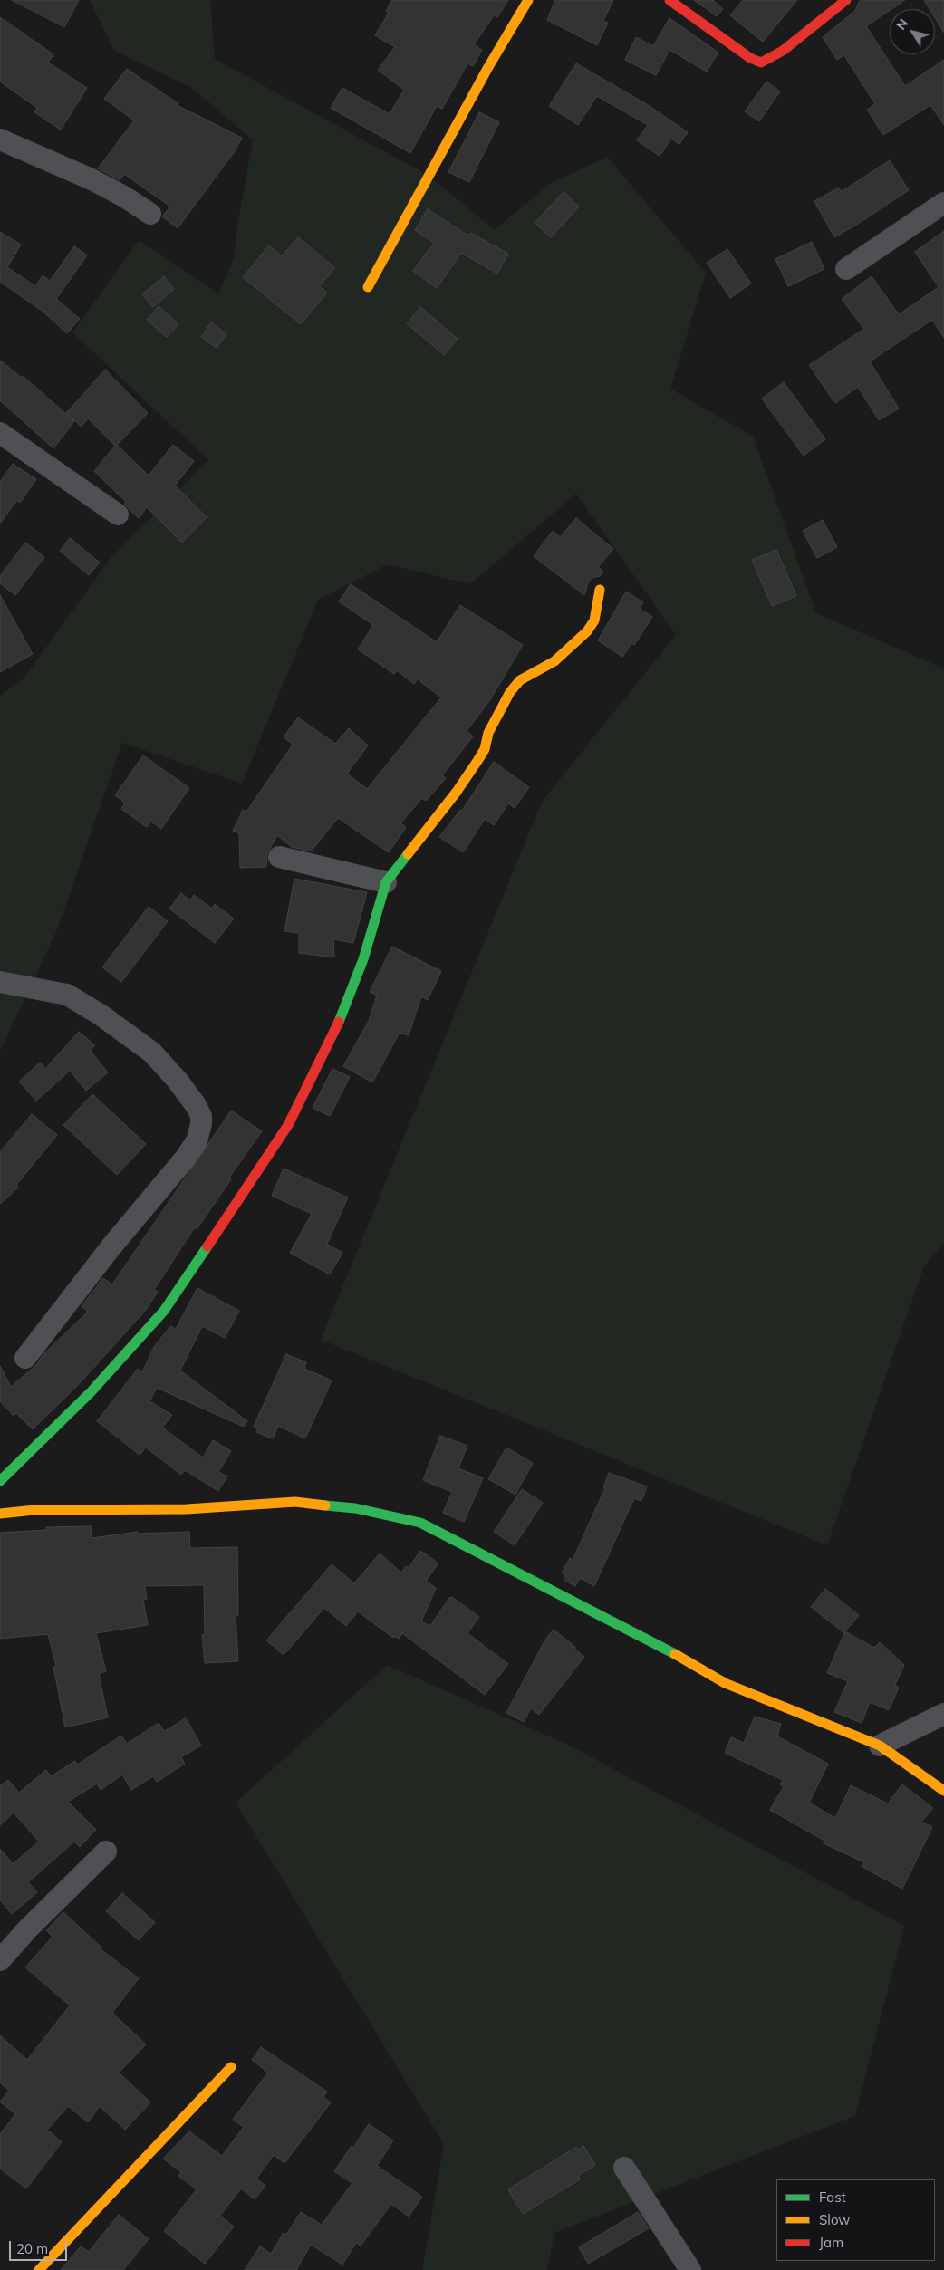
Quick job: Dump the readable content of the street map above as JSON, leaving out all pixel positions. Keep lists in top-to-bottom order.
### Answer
{
  "legend": ["Fast", "Slow", "Jam"],
  "scale_bar": "20 m",
  "north": "top left"
}
